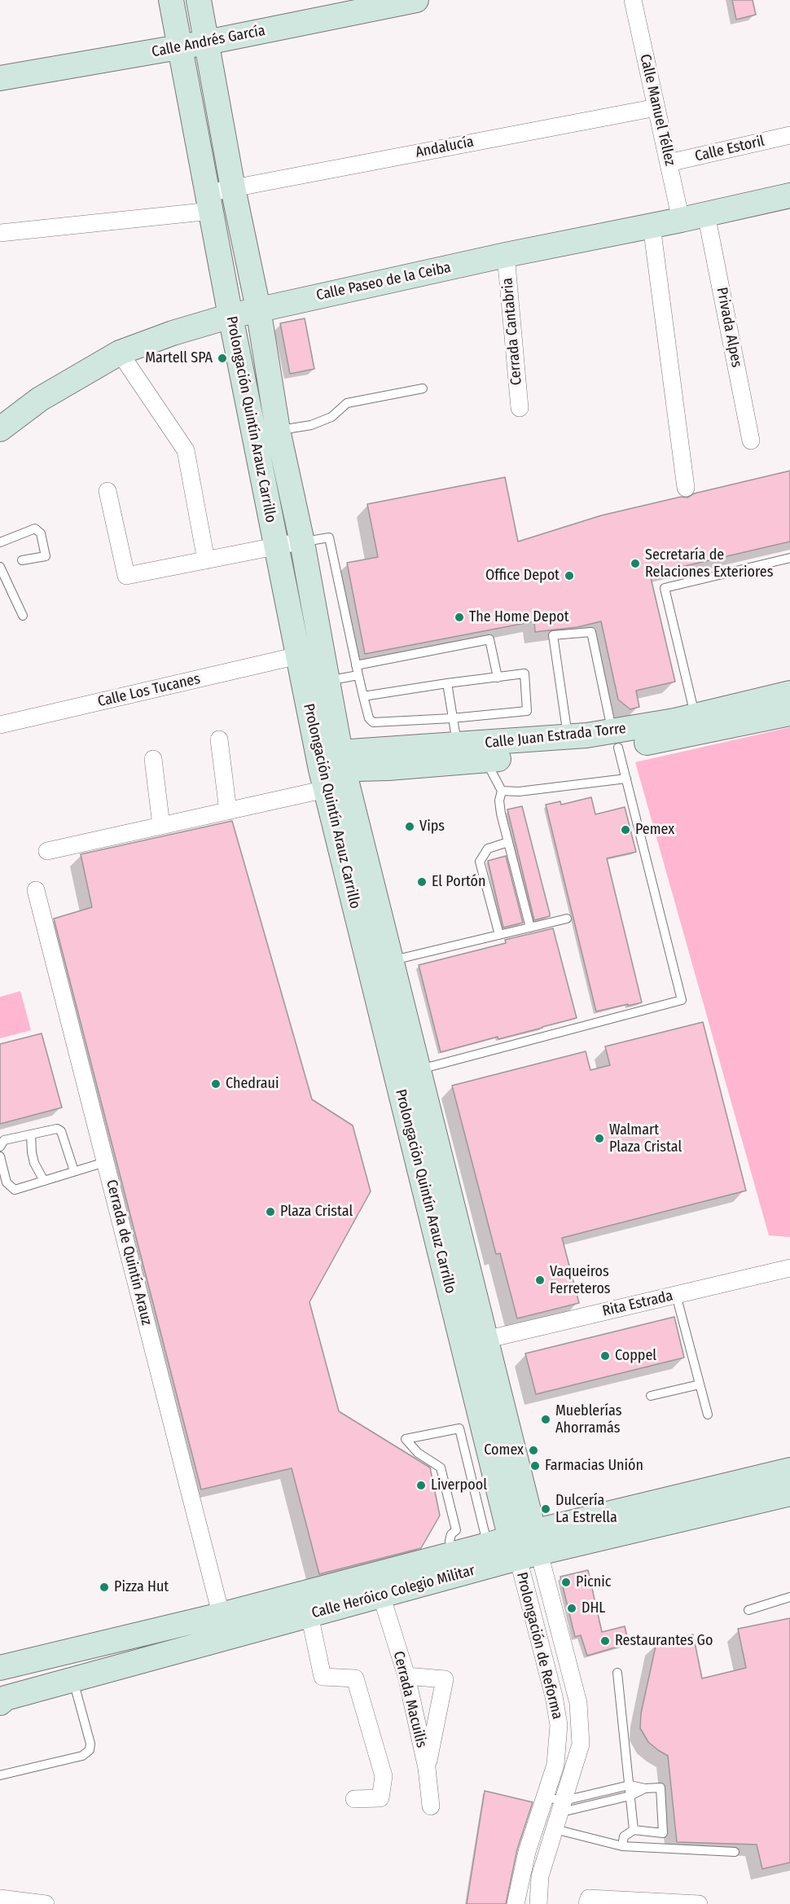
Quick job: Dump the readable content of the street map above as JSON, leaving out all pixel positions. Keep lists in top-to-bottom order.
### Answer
{
  "streets": {
    "street": [
      "Calle Andrés García",
      "Calle Manuel Téllez",
      "Andalucía",
      "Calle Estoril",
      "Calle Paseo de la Ceiba",
      "Privada Alpes",
      "Cerrada Cantabria",
      "Prolongación Quintín Arauz Carrillo",
      "Calle Los Tucanes",
      "Calle Juan Estrada Torre",
      "Cerrada de Quintín Arauz",
      "Rita Estrada",
      "Calle Heróico Colegio Militar",
      "Prolongación de Reforma",
      "Cerrada Macuilis"
    ]
  },
  "crossings": [
    ["Calle Andrés García", "Prolongación Quintín Arauz Carrillo"],
    ["Calle Manuel Téllez", "Andalucía"],
    ["Calle Manuel Téllez", "Calle Estoril"],
    ["Calle Manuel Téllez", "Calle Paseo de la Ceiba"],
    ["Andalucía", "Prolongación Quintín Arauz Carrillo"],
    ["Calle Paseo de la Ceiba", "Privada Alpes"],
    ["Calle Paseo de la Ceiba", "Cerrada Cantabria"],
    ["Calle Paseo de la Ceiba", "Prolongación Quintín Arauz Carrillo"],
    ["Prolongación Quintín Arauz Carrillo", "Calle Los Tucanes"],
    ["Prolongación Quintín Arauz Carrillo", "Calle Juan Estrada Torre"],
    ["Prolongación Quintín Arauz Carrillo", "Rita Estrada"],
    ["Prolongación Quintín Arauz Carrillo", "Calle Heróico Colegio Militar"],
    ["Prolongación Quintín Arauz Carrillo", "Prolongación de Reforma"],
    ["Cerrada de Quintín Arauz", "Calle Heróico Colegio Militar"],
    ["Calle Heróico Colegio Militar", "Prolongación de Reforma"],
    ["Calle Heróico Colegio Militar", "Cerrada Macuilis"]
  ],
  "places": [
    "Martell SPA",
    "Secretaría de Relaciones Exteriores",
    "Office Depot",
    "The Home Depot",
    "Vips",
    "Pemex",
    "El Portón",
    "Chedraui",
    "Walmart Plaza Cristal",
    "Plaza Cristal",
    "Vaqueiros Ferreteros",
    "Coppel",
    "Mueblerías Ahorramás",
    "Comex",
    "Farmacias Unión",
    "Liverpool",
    "Dulcería La Estrella",
    "Picnic",
    "Pizza Hut",
    "DHL",
    "Restaurantes Go"
  ]
}
